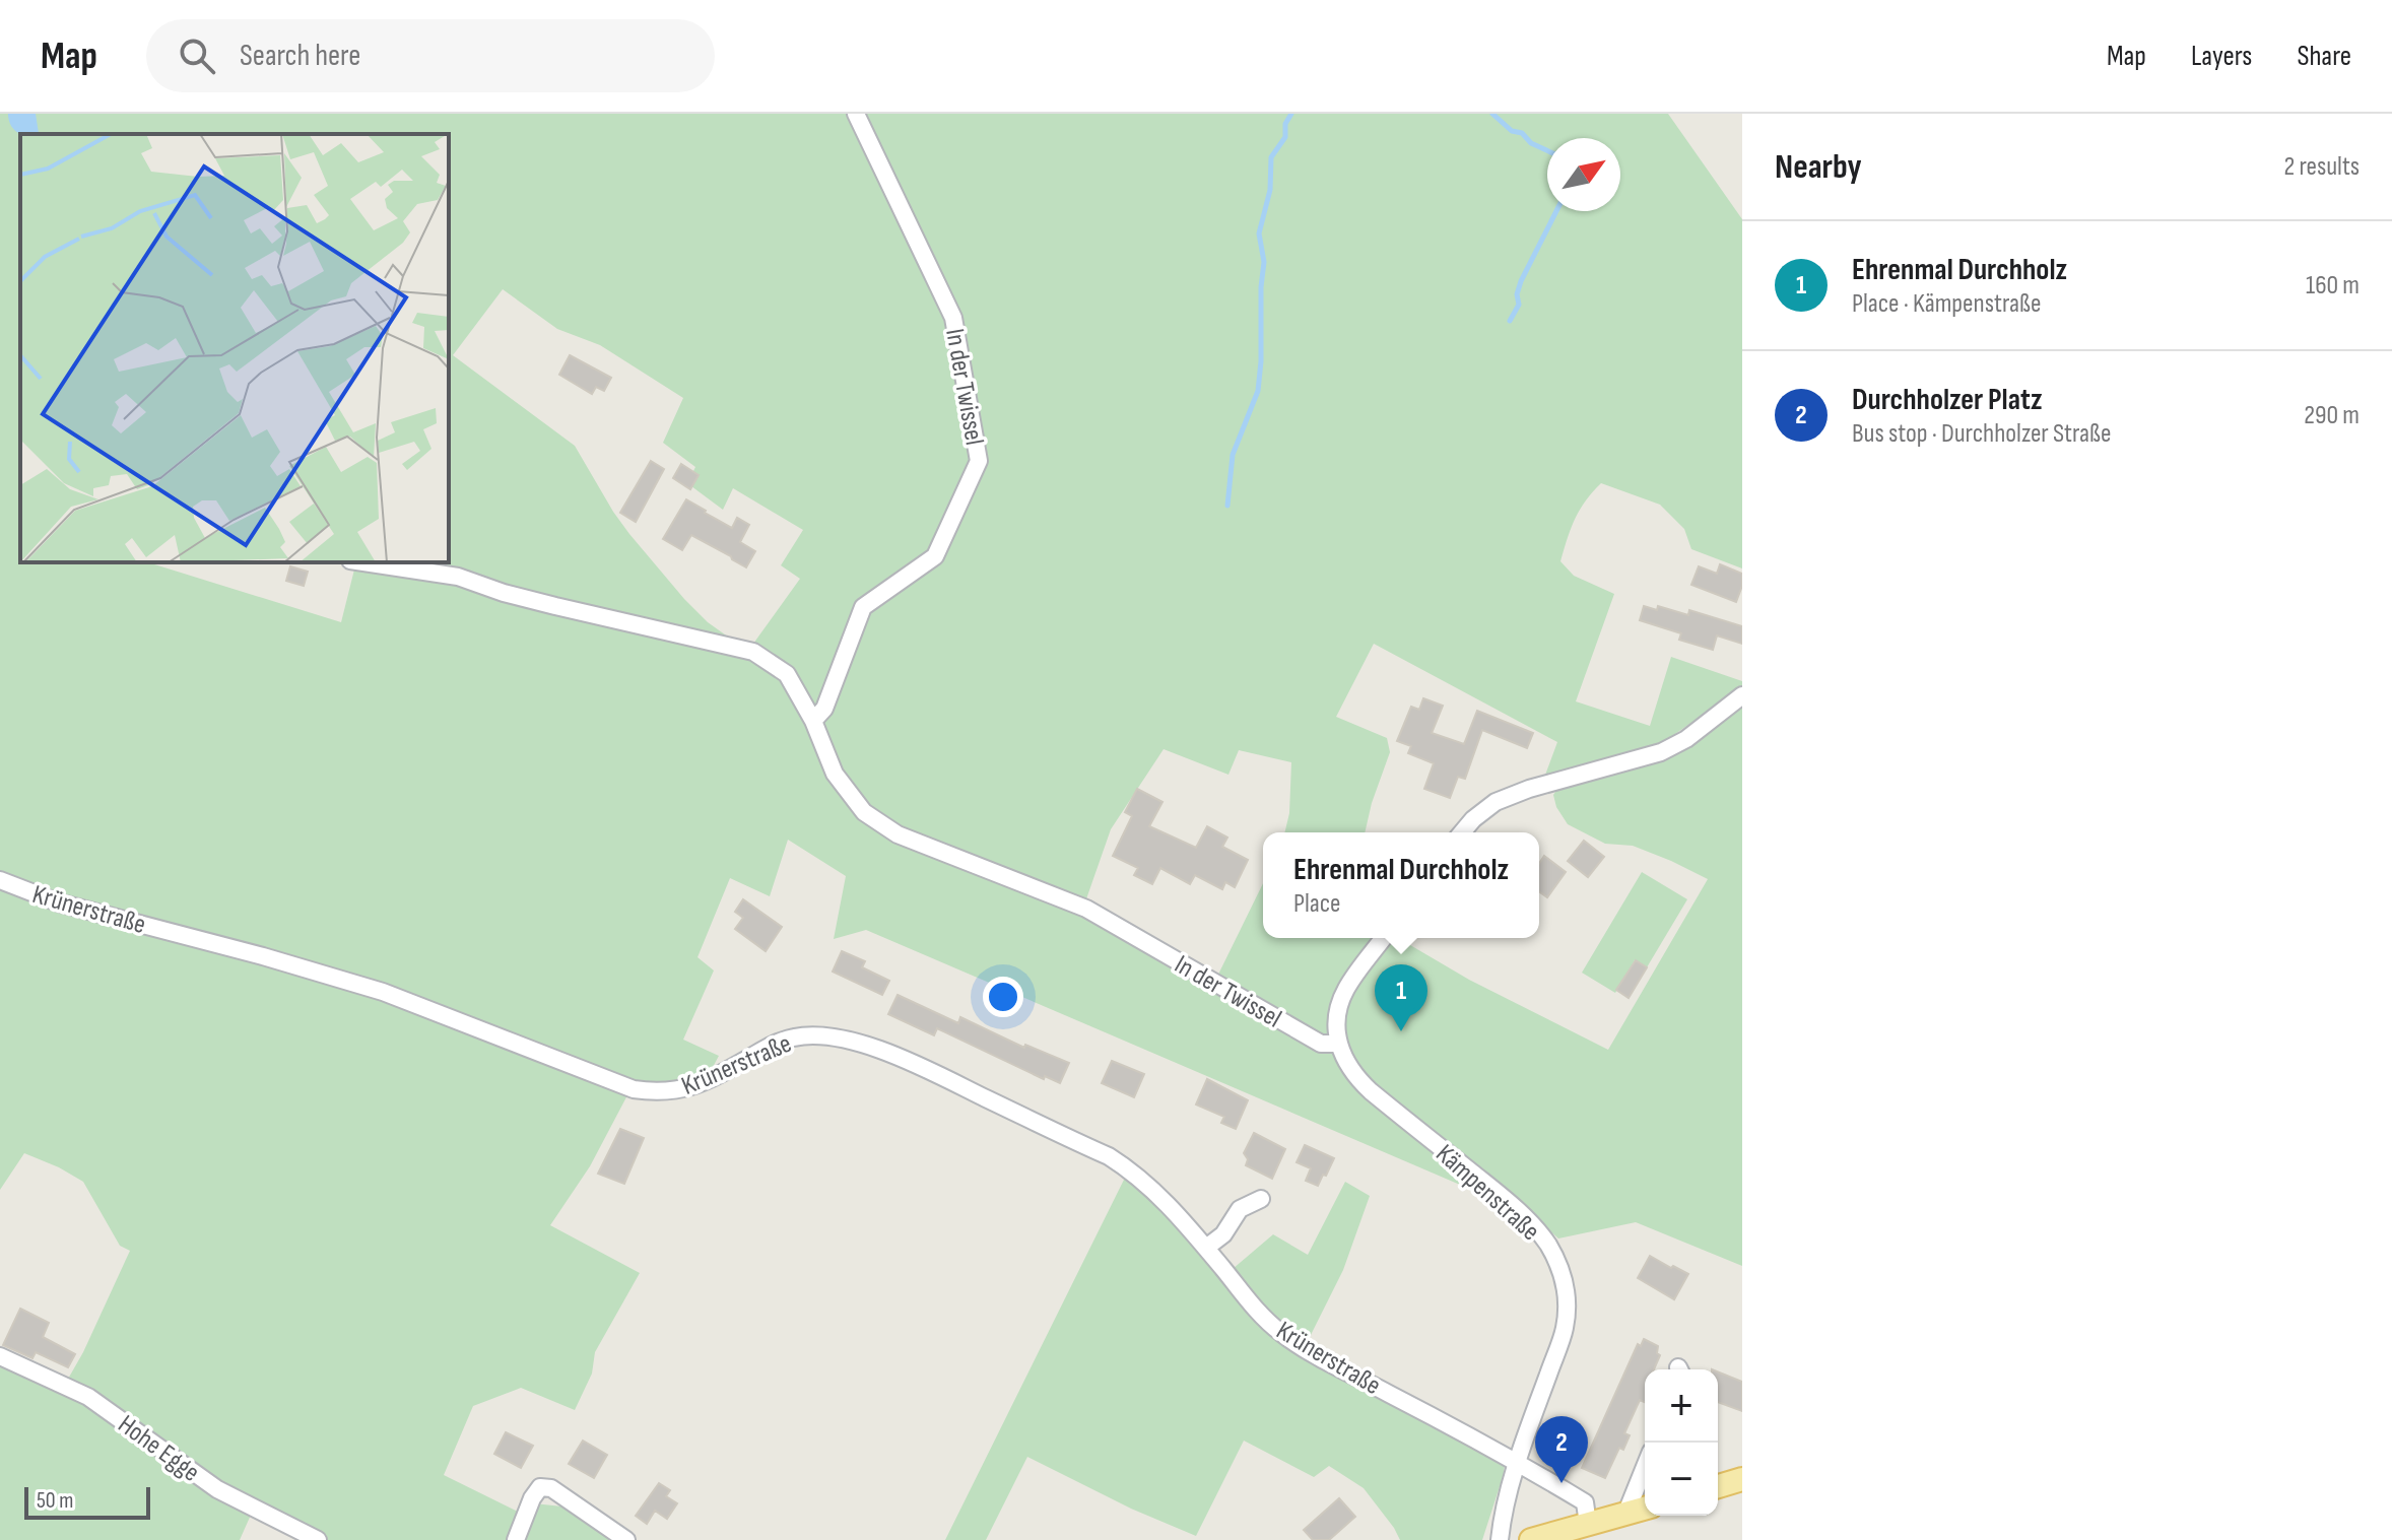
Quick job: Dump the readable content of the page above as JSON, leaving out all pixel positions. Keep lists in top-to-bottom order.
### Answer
{
  "streets": {
    "street": [
      "In der Twissel",
      "Krünerstraße",
      "Kämpenstraße",
      "Hohe Egge"
    ]
  },
  "crossings": [
    ["In der Twissel", "Kämpenstraße"],
    ["Krünerstraße", "Kämpenstraße"]
  ],
  "scale_bar": "50 m",
  "north": "top right",
  "page": {
    "header": "Map",
    "search": "Search here",
    "nav": ["Map", "Layers", "Share"],
    "heading": ["Nearby", "2 results"],
    "list": [
      {
        "mark": "1",
        "name": "Ehrenmal Durchholz",
        "note": "Place · Kämpenstraße",
        "value": "160 m"
      },
      {
        "mark": "2",
        "name": "Durchholzer Platz",
        "note": "Bus stop · Durchholzer Straße",
        "value": "290 m"
      }
    ],
    "popup": ["Ehrenmal Durchholz", "Place"],
    "pins": ["1", "2"],
    "map_buttons": ["+", "−"],
    "scale": "50 m"
  }
}
